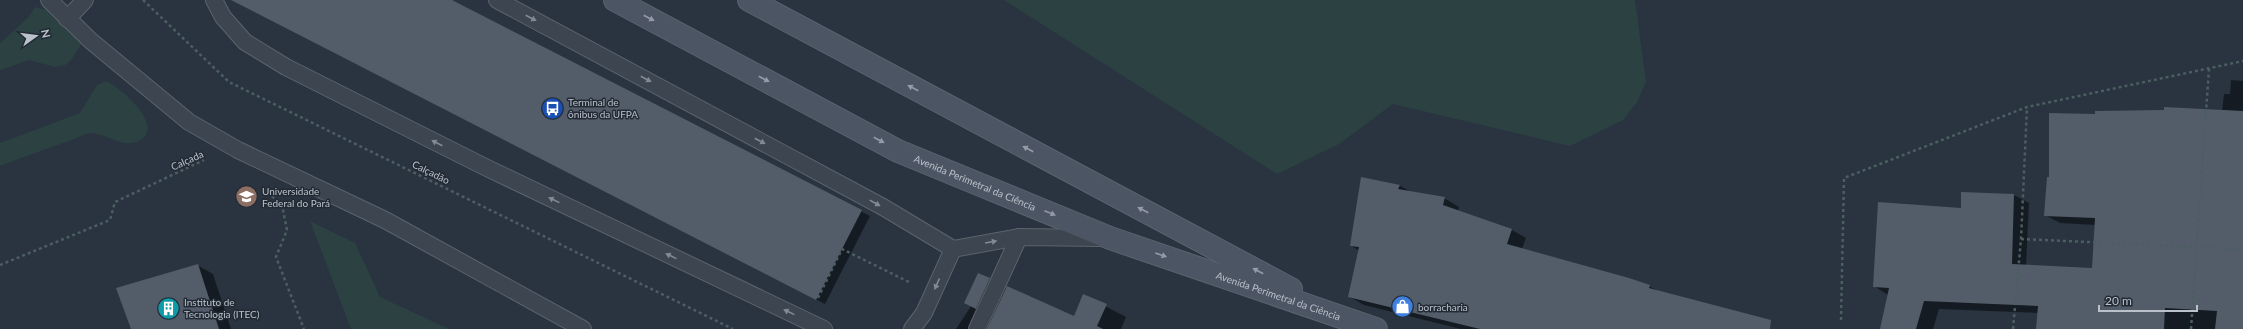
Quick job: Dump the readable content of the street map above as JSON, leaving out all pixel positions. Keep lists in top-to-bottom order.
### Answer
{
  "streets": {
    "main road": ["Avenida Perimetral da Ciência"],
    "path": ["Calçada", "Calçadão"]
  },
  "places": {
    "bus stop": ["Terminal de ônibus da UFPA"],
    "school or university": ["Universidade Federal do Pará"],
    "shop": ["borracharia"],
    "building": ["Instituto de Tecnologia (ITEC)"]
  },
  "scale_bar": "20 m",
  "north": "right"
}
